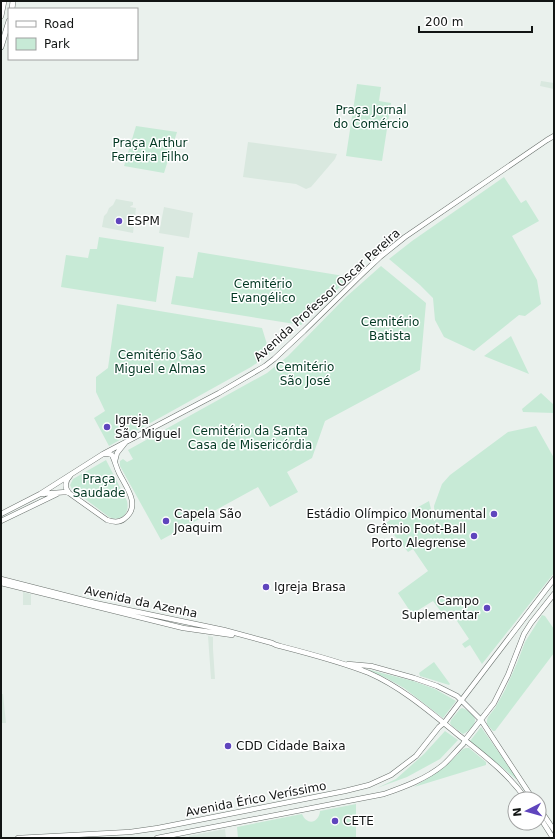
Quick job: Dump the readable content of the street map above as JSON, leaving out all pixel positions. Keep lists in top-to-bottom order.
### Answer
{
  "streets": {
    "main road": ["Avenida Professor Oscar Pereira", "Avenida da Azenha", "Avenida Érico Veríssimo"]
  },
  "crossings": [
    ["Avenida da Azenha", "Avenida Érico Veríssimo"]
  ],
  "parks": [
    "Praça Jornal do Comércio",
    "Praça Arthur Ferreira Filho",
    "Cemitério Evangélico",
    "Cemitério Batista",
    "Cemitério São Miguel e Almas",
    "Cemitério São José",
    "Cemitério da Santa Casa de Misericórdia",
    "Praça Saudade"
  ],
  "places": [
    "ESPM",
    "Igreja São Miguel",
    "Estádio Olímpico Monumental",
    "Capela São Joaquim",
    "Grêmio Foot-Ball Porto Alegrense",
    "Igreja Brasa",
    "Campo Suplementar",
    "CDD Cidade Baixa",
    "CETE"
  ],
  "legend": ["Road", "Park"],
  "scale_bar": "200 m",
  "north": "left"
}
